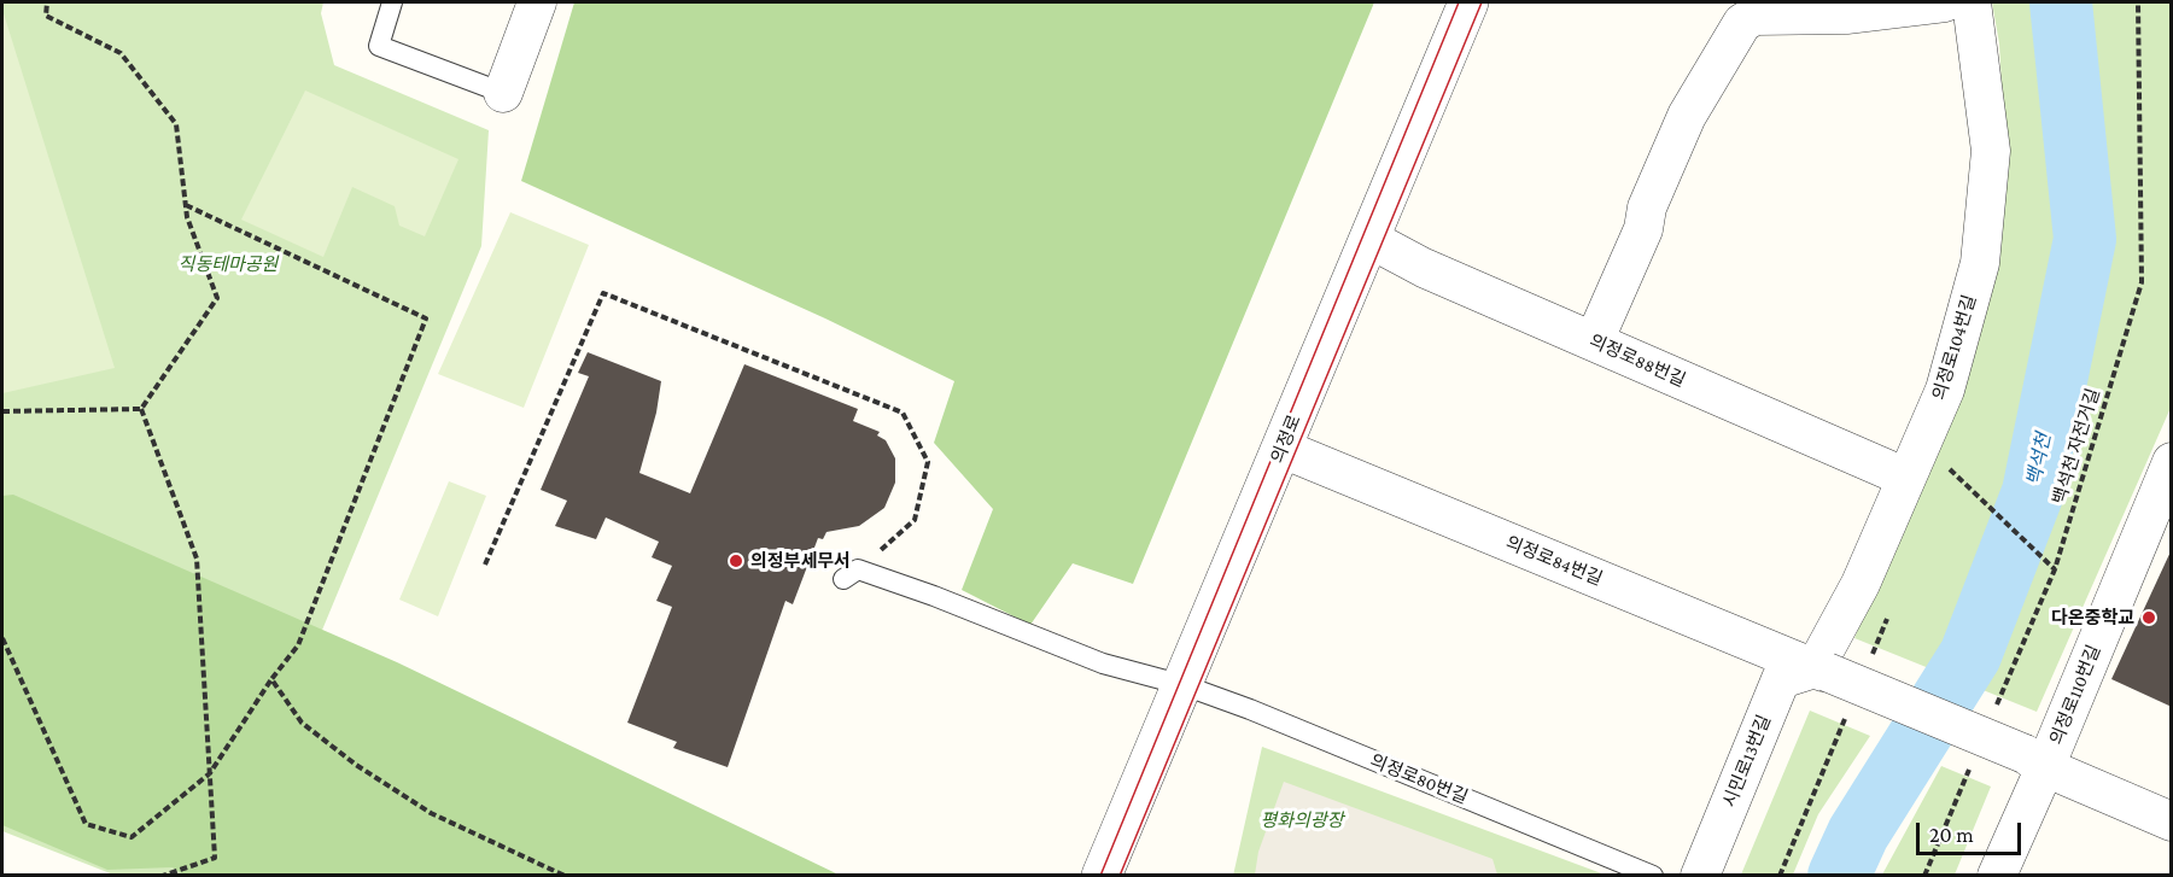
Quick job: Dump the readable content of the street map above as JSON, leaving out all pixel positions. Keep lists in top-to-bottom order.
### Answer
{
  "streets": {
    "street": [
      "의정로104번길",
      "의정로88번길",
      "의정로",
      "의정로84번길",
      "의정로110번길",
      "시민로13번길"
    ],
    "lane": ["의정로80번길"],
    "path": ["백석천 자전거길"]
  },
  "crossings": [
    ["의정로104번길", "의정로88번길"],
    ["의정로104번길", "의정로84번길"],
    ["의정로104번길", "시민로13번길"],
    ["의정로88번길", "의정로"],
    ["의정로", "의정로84번길"],
    ["의정로", "의정로80번길"],
    ["의정로84번길", "의정로110번길"],
    ["의정로84번길", "시민로13번길"]
  ],
  "water": ["백석천"],
  "parks": ["직동테마공원", "평화의광장"],
  "places": ["의정부세무서", "다온중학교"],
  "scale_bar": "20 m"
}
